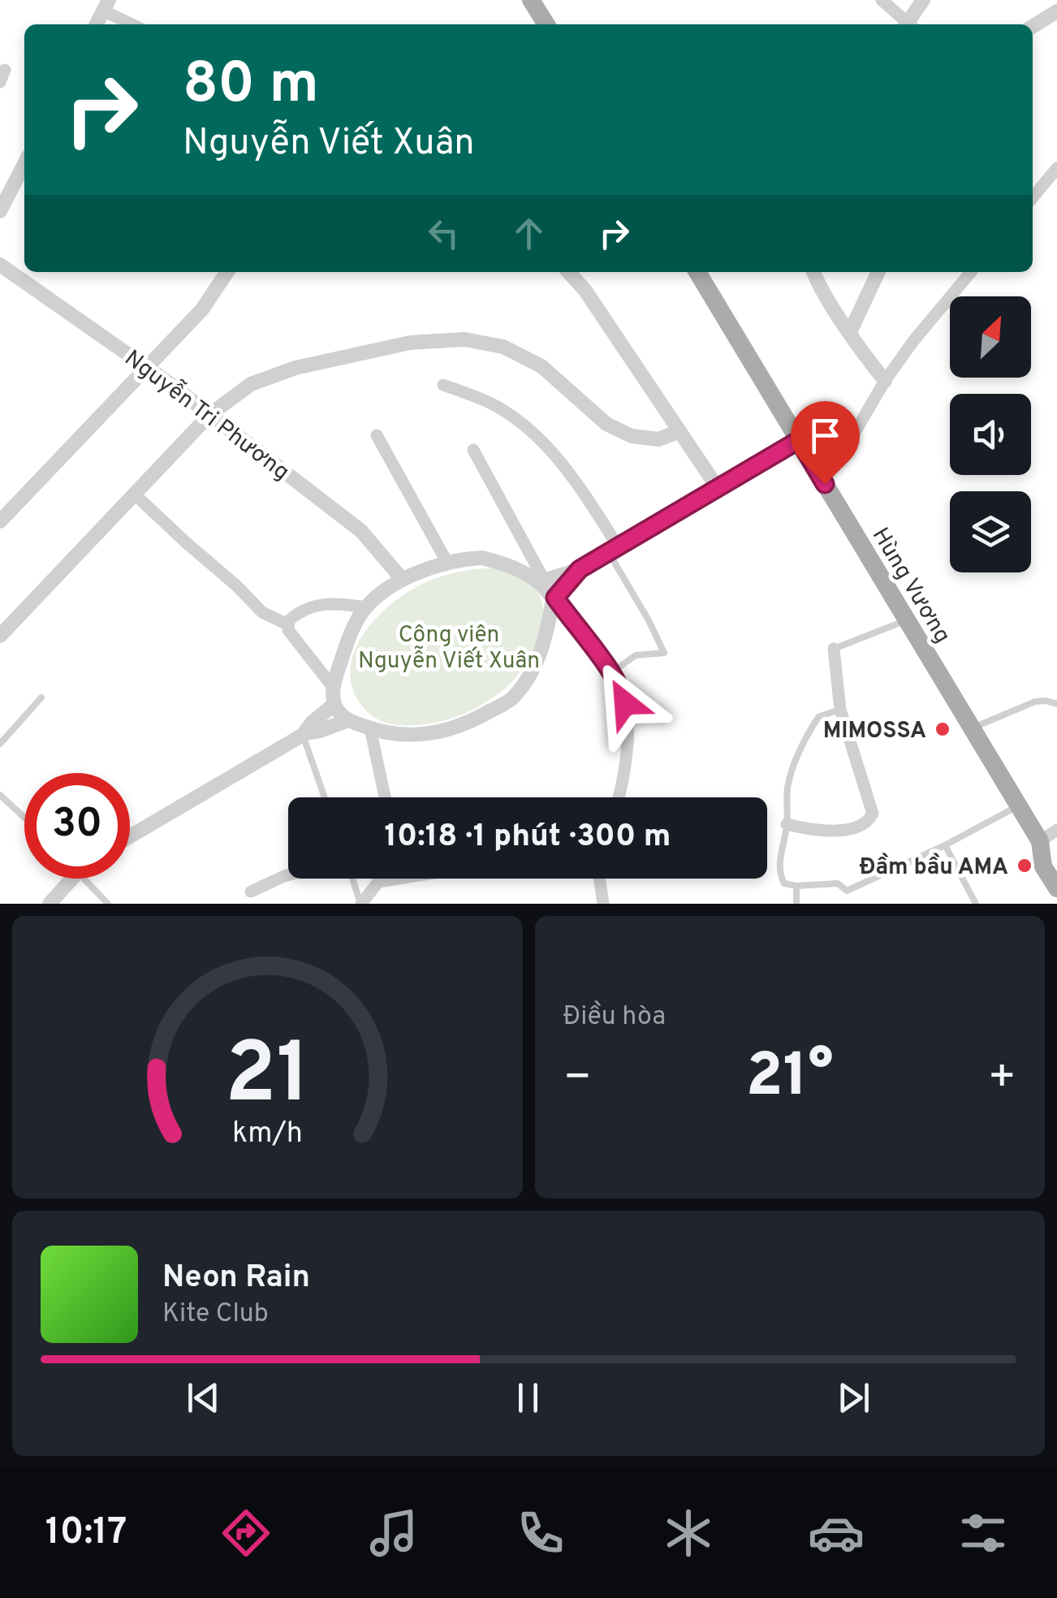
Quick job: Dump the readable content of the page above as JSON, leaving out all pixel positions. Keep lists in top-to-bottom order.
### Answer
{
  "streets": {
    "main road": ["Hùng Vương"],
    "street": ["Nguyễn Tri Phương"]
  },
  "parks": ["Công viên Nguyễn Viết Xuân"],
  "places": ["MIMOSSA", "Đầm bầu AMA"],
  "north": "top right",
  "page": {
    "turn": ["80 m", "Nguyễn Viết Xuân"],
    "limit": "30",
    "trip": "10:18 · 1 phút · 300 m",
    "tile": "Điều hòa",
    "heat": ["−", "21°", "+"],
    "song": ["Neon Rain", "Kite Club"],
    "tabs": "10:17",
    "gauge": ["21", "km/h"]
  }
}
